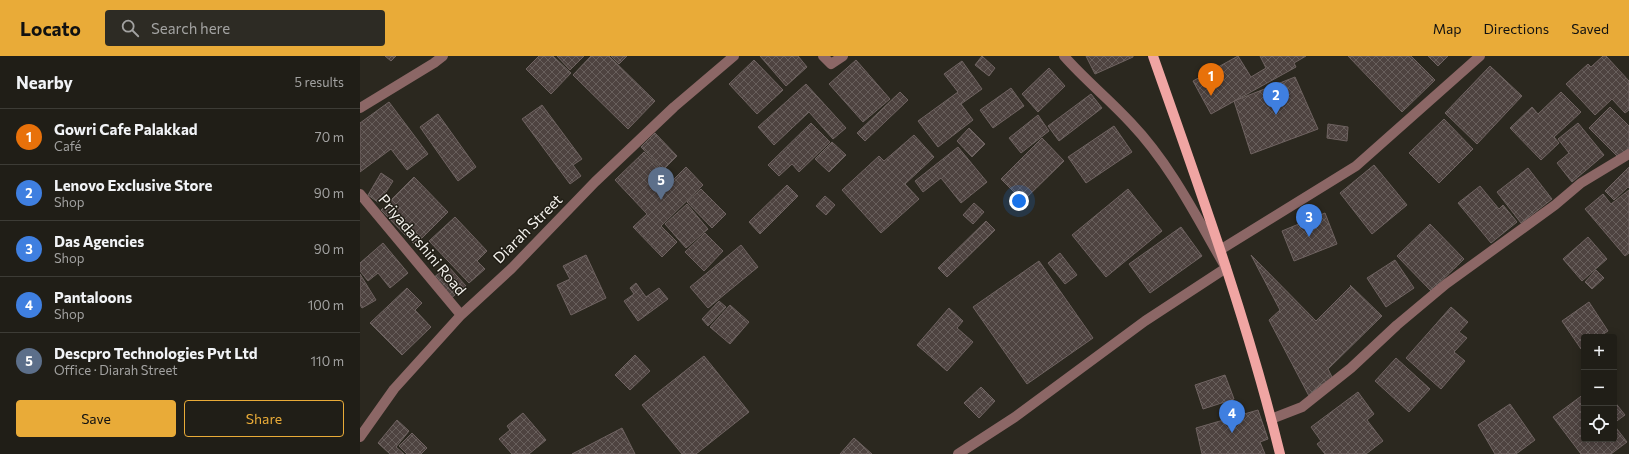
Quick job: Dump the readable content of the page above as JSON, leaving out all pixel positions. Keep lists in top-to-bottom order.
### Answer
{
  "streets": {
    "street": ["Diarah Street", "Priyadarshini Road"]
  },
  "crossings": [
    ["Diarah Street", "Priyadarshini Road"]
  ],
  "page": {
    "header": "Locato",
    "search": "Search here",
    "nav": ["Map", "Directions", "Saved"],
    "heading": ["Nearby", "5 results"],
    "pins": [
      "1",
      "2",
      "5",
      "3",
      "4"
    ],
    "list": [
      {
        "mark": "1",
        "name": "Gowri Cafe Palakkad",
        "note": "Café",
        "value": "70 m"
      },
      {
        "mark": "2",
        "name": "Lenovo Exclusive Store",
        "note": "Shop",
        "value": "90 m"
      },
      {
        "mark": "3",
        "name": "Das Agencies",
        "note": "Shop",
        "value": "90 m"
      },
      {
        "mark": "4",
        "name": "Pantaloons",
        "note": "Shop",
        "value": "100 m"
      },
      {
        "mark": "5",
        "name": "Descpro Technologies Pvt Ltd",
        "note": "Office · Diarah Street",
        "value": "110 m"
      }
    ],
    "map_buttons": ["+", "−"],
    "buttons": ["Save", "Share"]
  }
}
